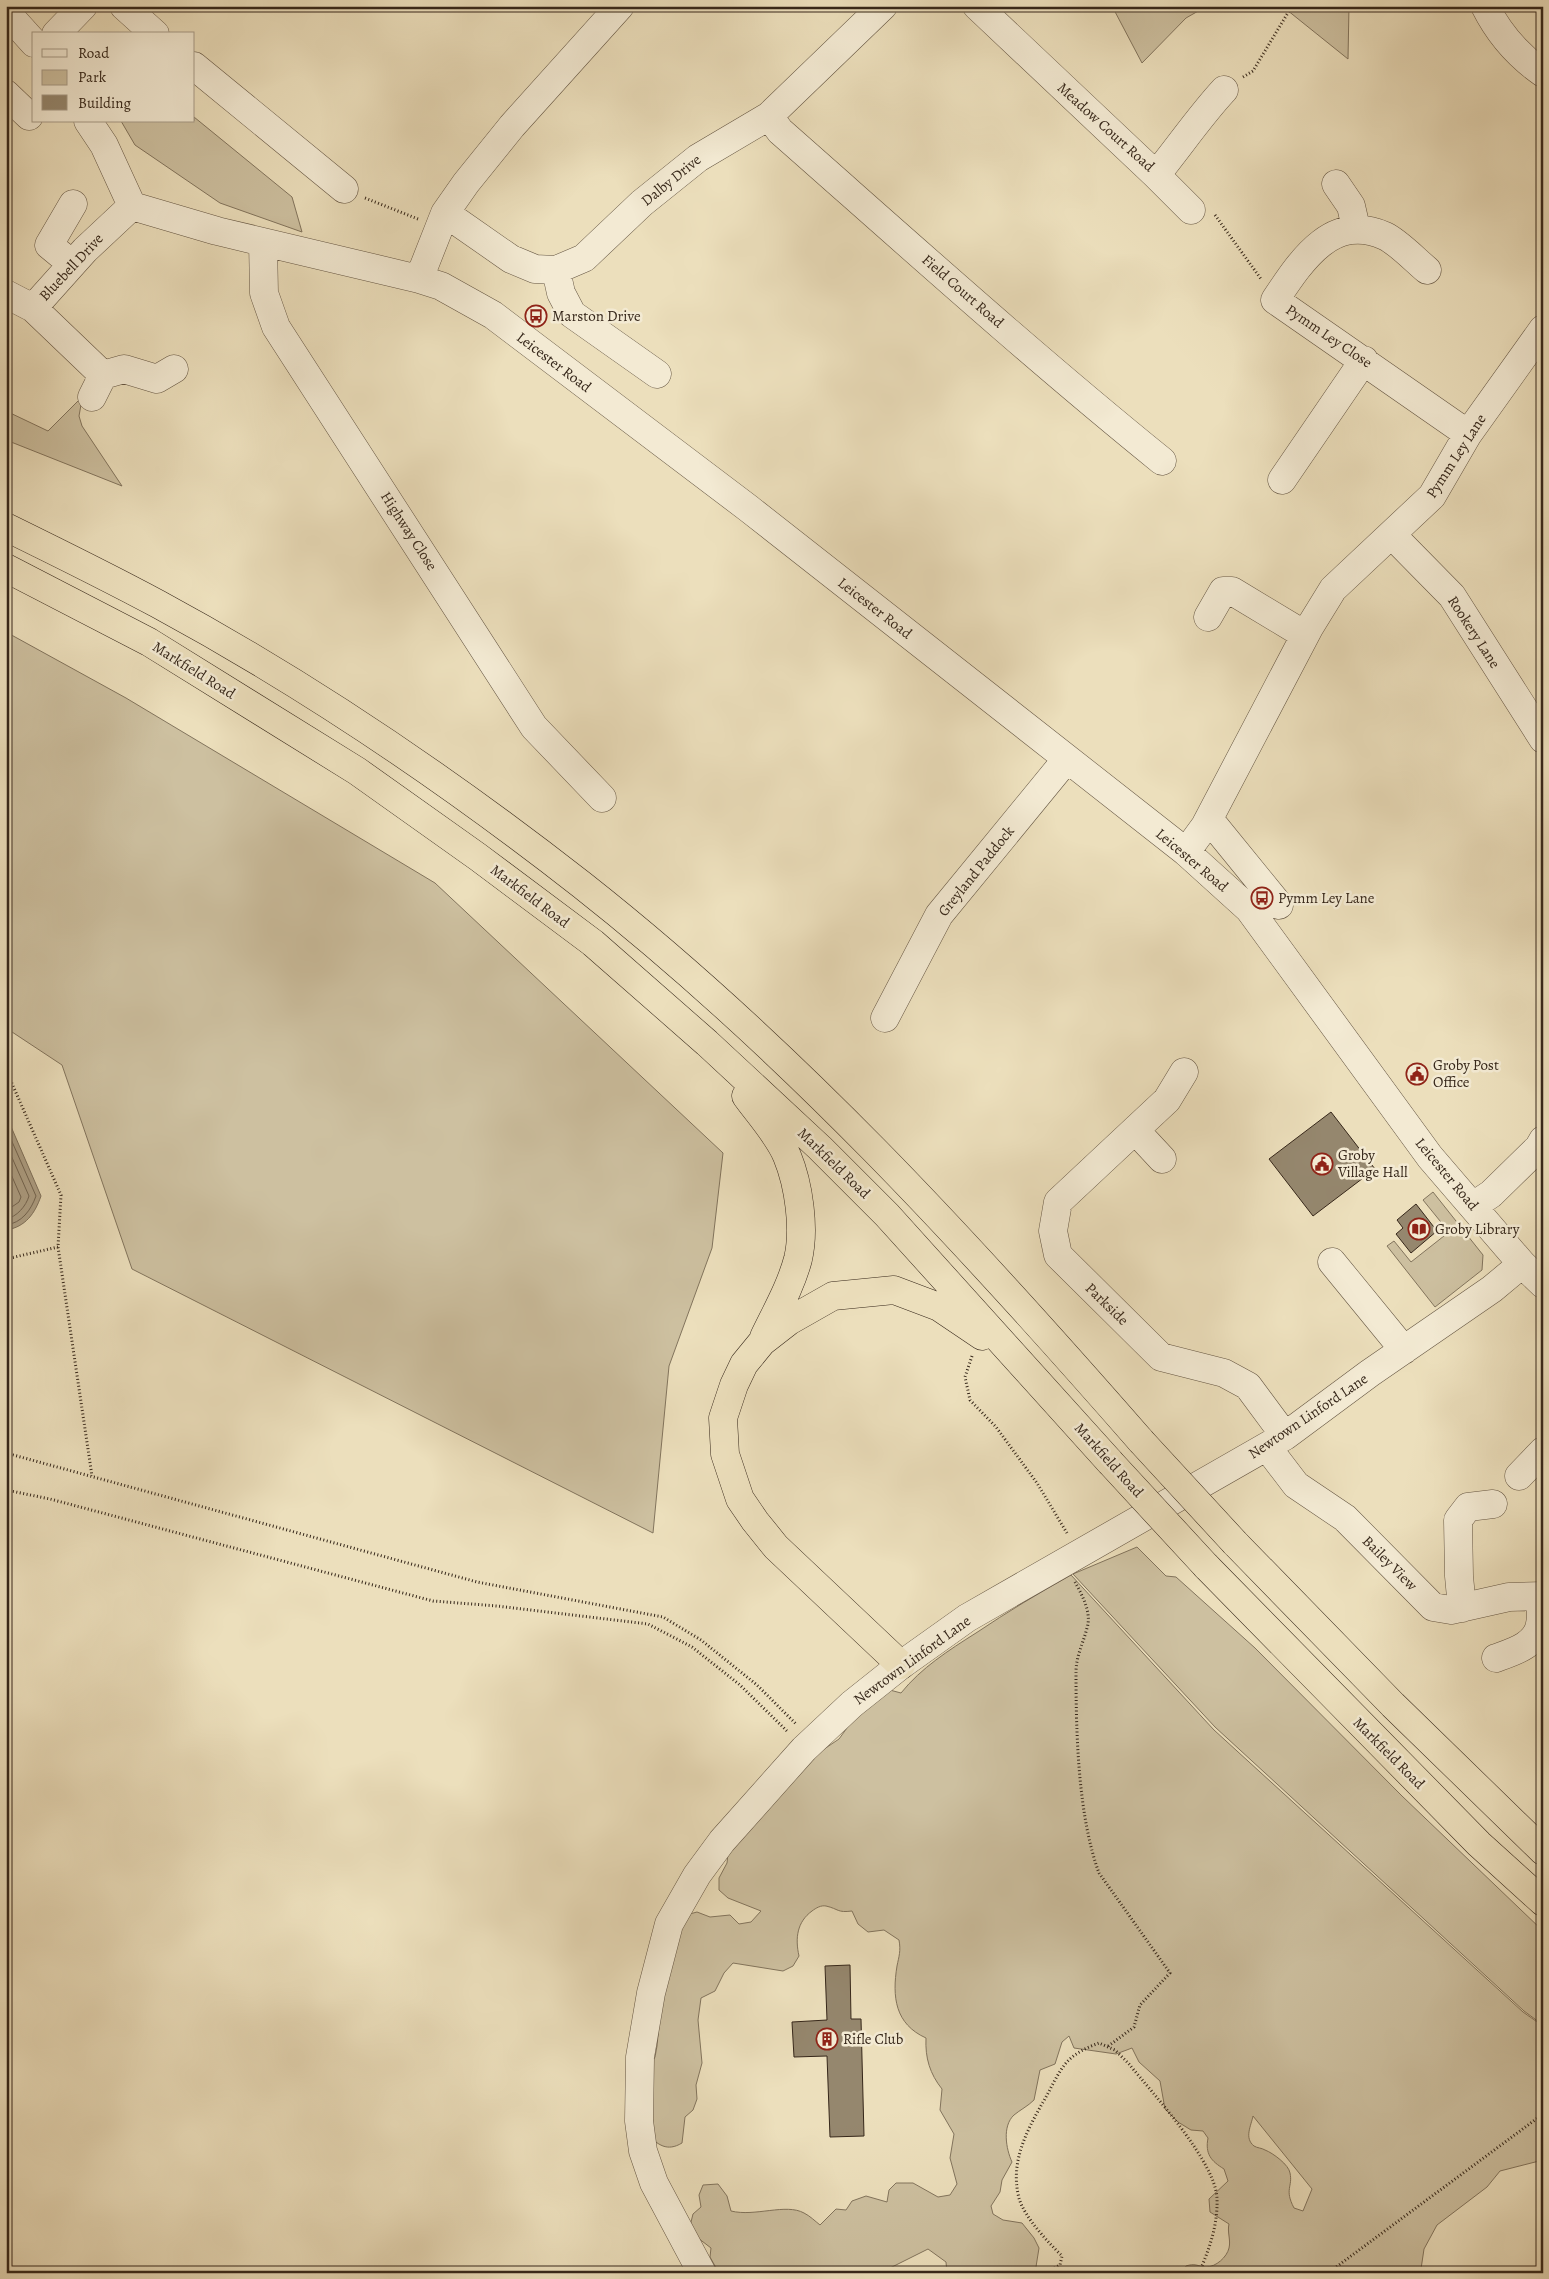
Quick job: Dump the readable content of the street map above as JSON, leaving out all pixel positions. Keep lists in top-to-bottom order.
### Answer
{
  "streets": {
    "highway": ["Markfield Road"],
    "street": [
      "Meadow Court Road",
      "Dalby Drive",
      "Bluebell Drive",
      "Field Court Road",
      "Pymm Ley Close",
      "Leicester Road",
      "Pymm Ley Lane",
      "Highway Close",
      "Rookery Lane",
      "Greyland Paddock",
      "Parkside",
      "Newtown Linford Lane",
      "Bailey View"
    ]
  },
  "crossings": [
    ["Dalby Drive", "Field Court Road"],
    ["Bluebell Drive", "Leicester Road"],
    ["Pymm Ley Close", "Pymm Ley Lane"],
    ["Leicester Road", "Pymm Ley Lane"],
    ["Leicester Road", "Highway Close"],
    ["Leicester Road", "Greyland Paddock"],
    ["Leicester Road", "Newtown Linford Lane"],
    ["Pymm Ley Lane", "Rookery Lane"],
    ["Parkside", "Newtown Linford Lane"],
    ["Parkside", "Bailey View"],
    ["Newtown Linford Lane", "Bailey View"]
  ],
  "places": {
    "bus stop": ["Marston Drive", "Pymm Ley Lane"],
    "public building": ["Groby Post Office", "Groby Village Hall"],
    "library": ["Groby Library"],
    "building": ["Rifle Club"]
  },
  "legend": ["Road", "Park", "Building"]
}
